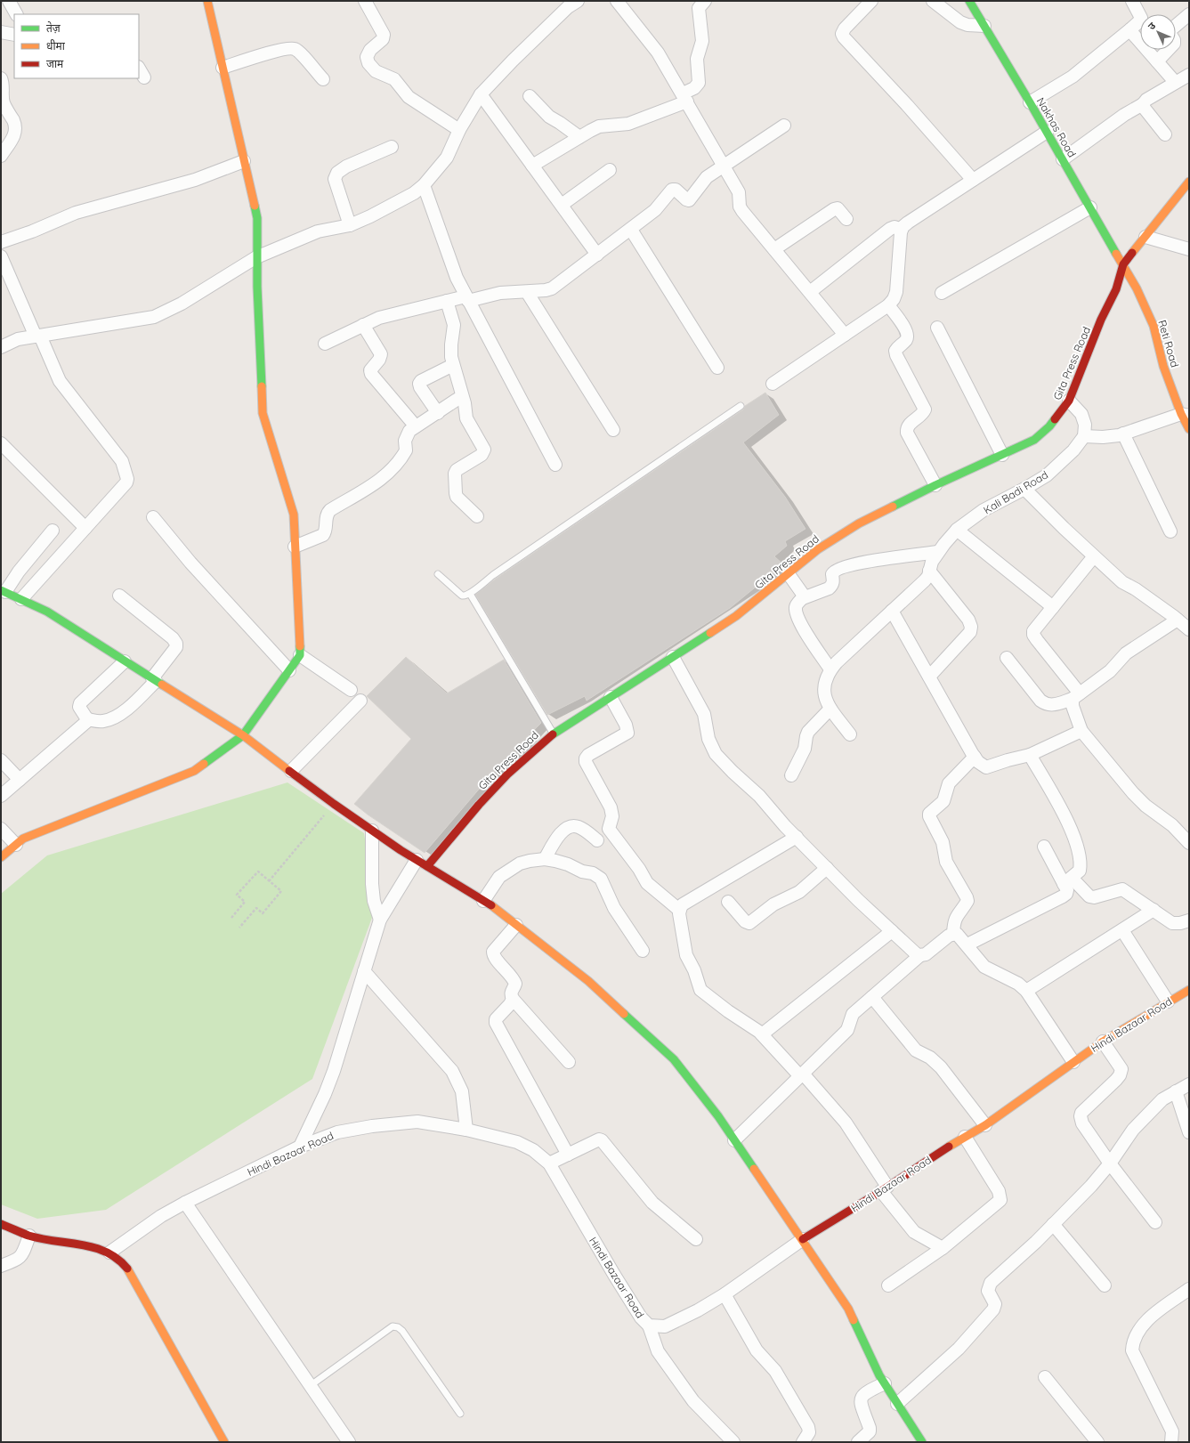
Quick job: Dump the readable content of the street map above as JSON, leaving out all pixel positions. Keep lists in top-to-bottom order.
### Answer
{
  "streets": {
    "street": [
      "Nakhas Road",
      "Reti Road",
      "Gita Press Road",
      "Kali Badi Road",
      "Hindi Bazaar Road"
    ]
  },
  "crossings": [
    ["Nakhas Road", "Reti Road"],
    ["Nakhas Road", "Gita Press Road"],
    ["Reti Road", "Gita Press Road"]
  ],
  "legend": ["तेज़", "धीमा", "जाम"],
  "north": "top left"
}
